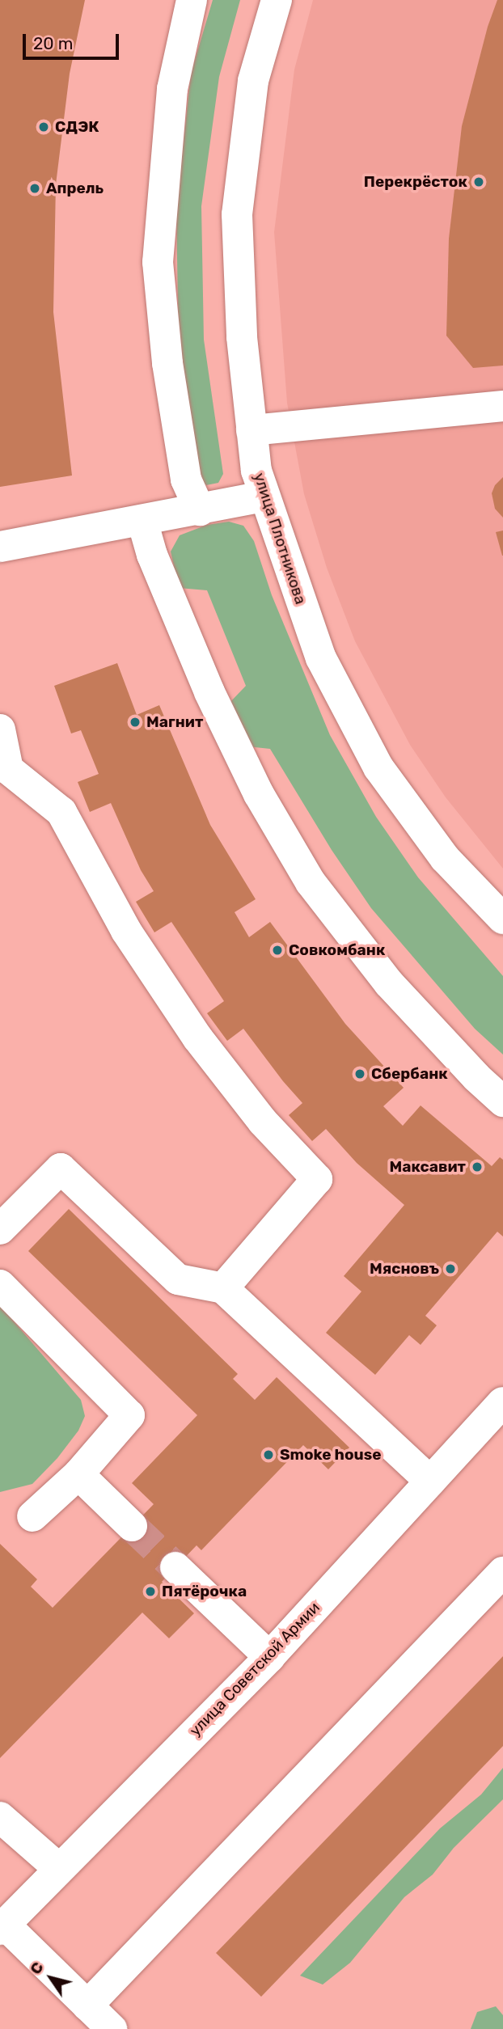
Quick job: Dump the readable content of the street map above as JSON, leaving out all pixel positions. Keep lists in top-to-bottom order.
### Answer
{
  "streets": {
    "street": ["улица Плотникова", "улица Советской Армии"]
  },
  "places": [
    "СДЭК",
    "Перекрёсток",
    "Апрель",
    "Магнит",
    "Совкомбанк",
    "Сбербанк",
    "Максавит",
    "Мясновъ",
    "Smoke house",
    "Пятёрочка"
  ],
  "scale_bar": "20 m",
  "north": "top left"
}
